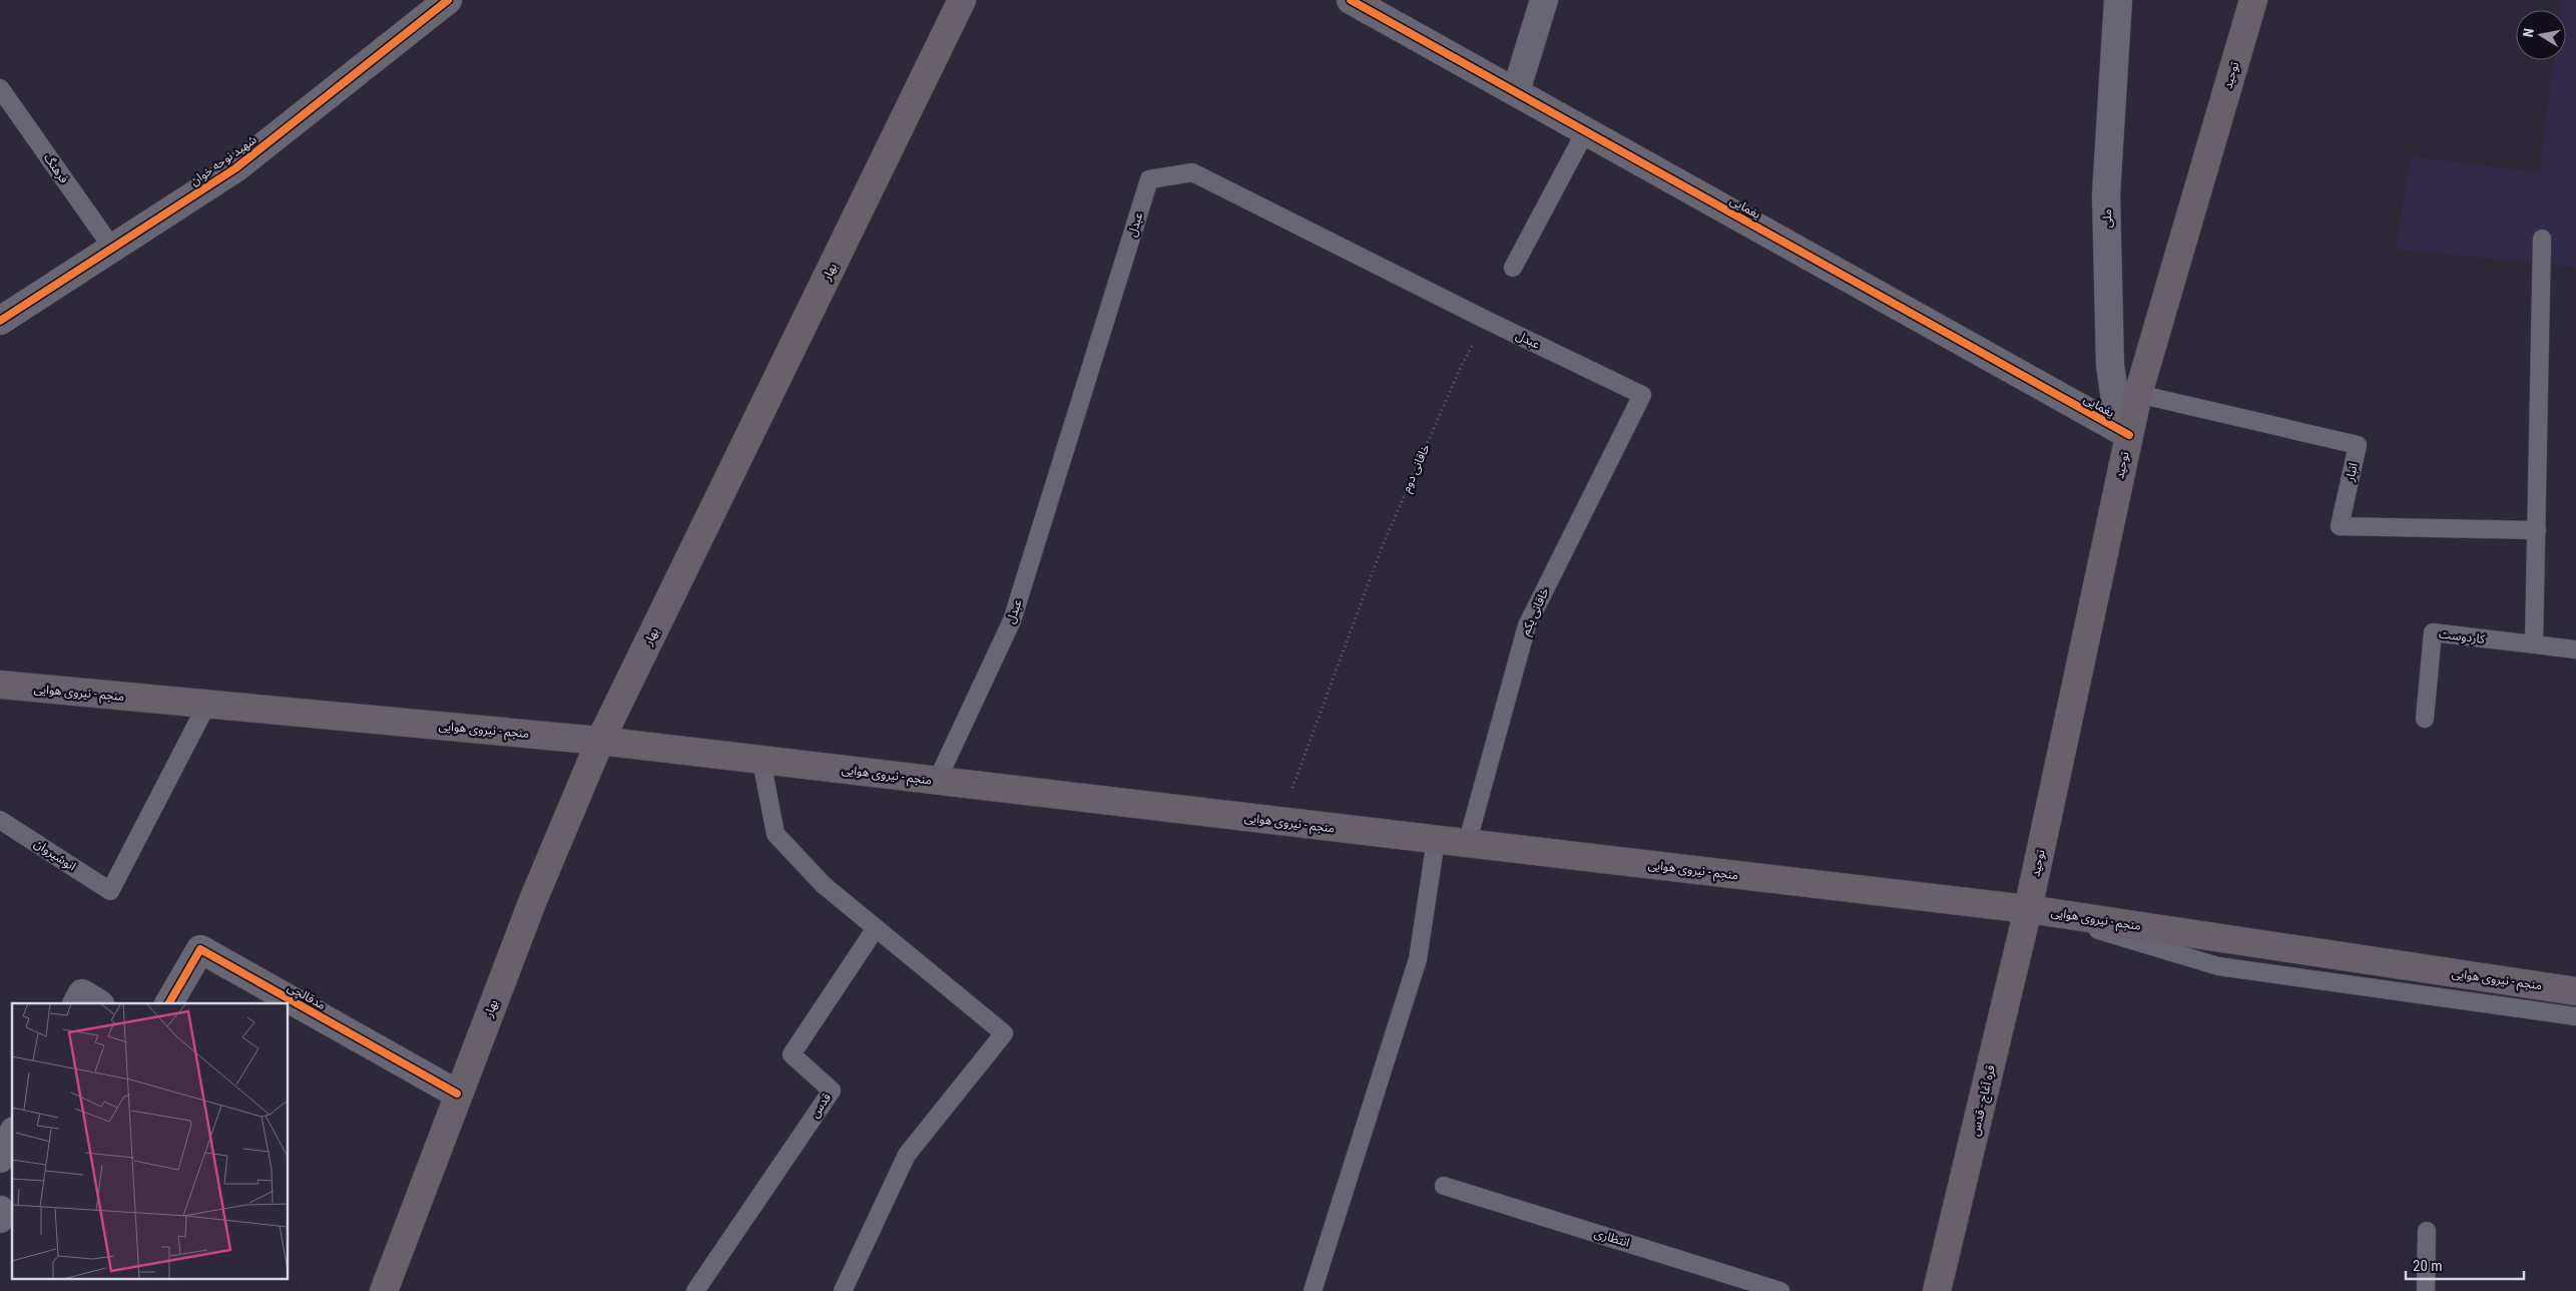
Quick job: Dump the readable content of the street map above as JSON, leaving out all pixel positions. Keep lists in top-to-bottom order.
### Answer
{
  "streets": {
    "main road": [
      "توحید",
      "بهار",
      "منجم - نیروی هوایی",
      "قره آغاج - قدس"
    ],
    "street": [
      "شهید نوحه خوان",
      "یغمایی",
      "ملی",
      "مدقالچی"
    ],
    "lane": [
      "فرهنگ",
      "عبدل",
      "انبار",
      "خاقانی یکم",
      "کاردوست",
      "انوشیروان",
      "قدس",
      "انتظاری"
    ],
    "path": ["خاقانی دوم"]
  },
  "crossings": [
    ["توحید", "یغمایی"],
    ["توحید", "ملی"],
    ["توحید", "انبار"],
    ["توحید", "منجم - نیروی هوایی"],
    ["توحید", "قره آغاج - قدس"],
    ["شهید نوحه خوان", "فرهنگ"],
    ["یغمایی", "ملی"],
    ["عبدل", "خاقانی دوم"],
    ["عبدل", "خاقانی یکم"],
    ["عبدل", "منجم - نیروی هوایی"],
    ["بهار", "منجم - نیروی هوایی"],
    ["بهار", "مدقالچی"],
    ["خاقانی دوم", "منجم - نیروی هوایی"],
    ["خاقانی یکم", "منجم - نیروی هوایی"],
    ["منجم - نیروی هوایی", "انوشیروان"],
    ["منجم - نیروی هوایی", "قره آغاج - قدس"]
  ],
  "scale_bar": "20 m",
  "north": "left"
}
